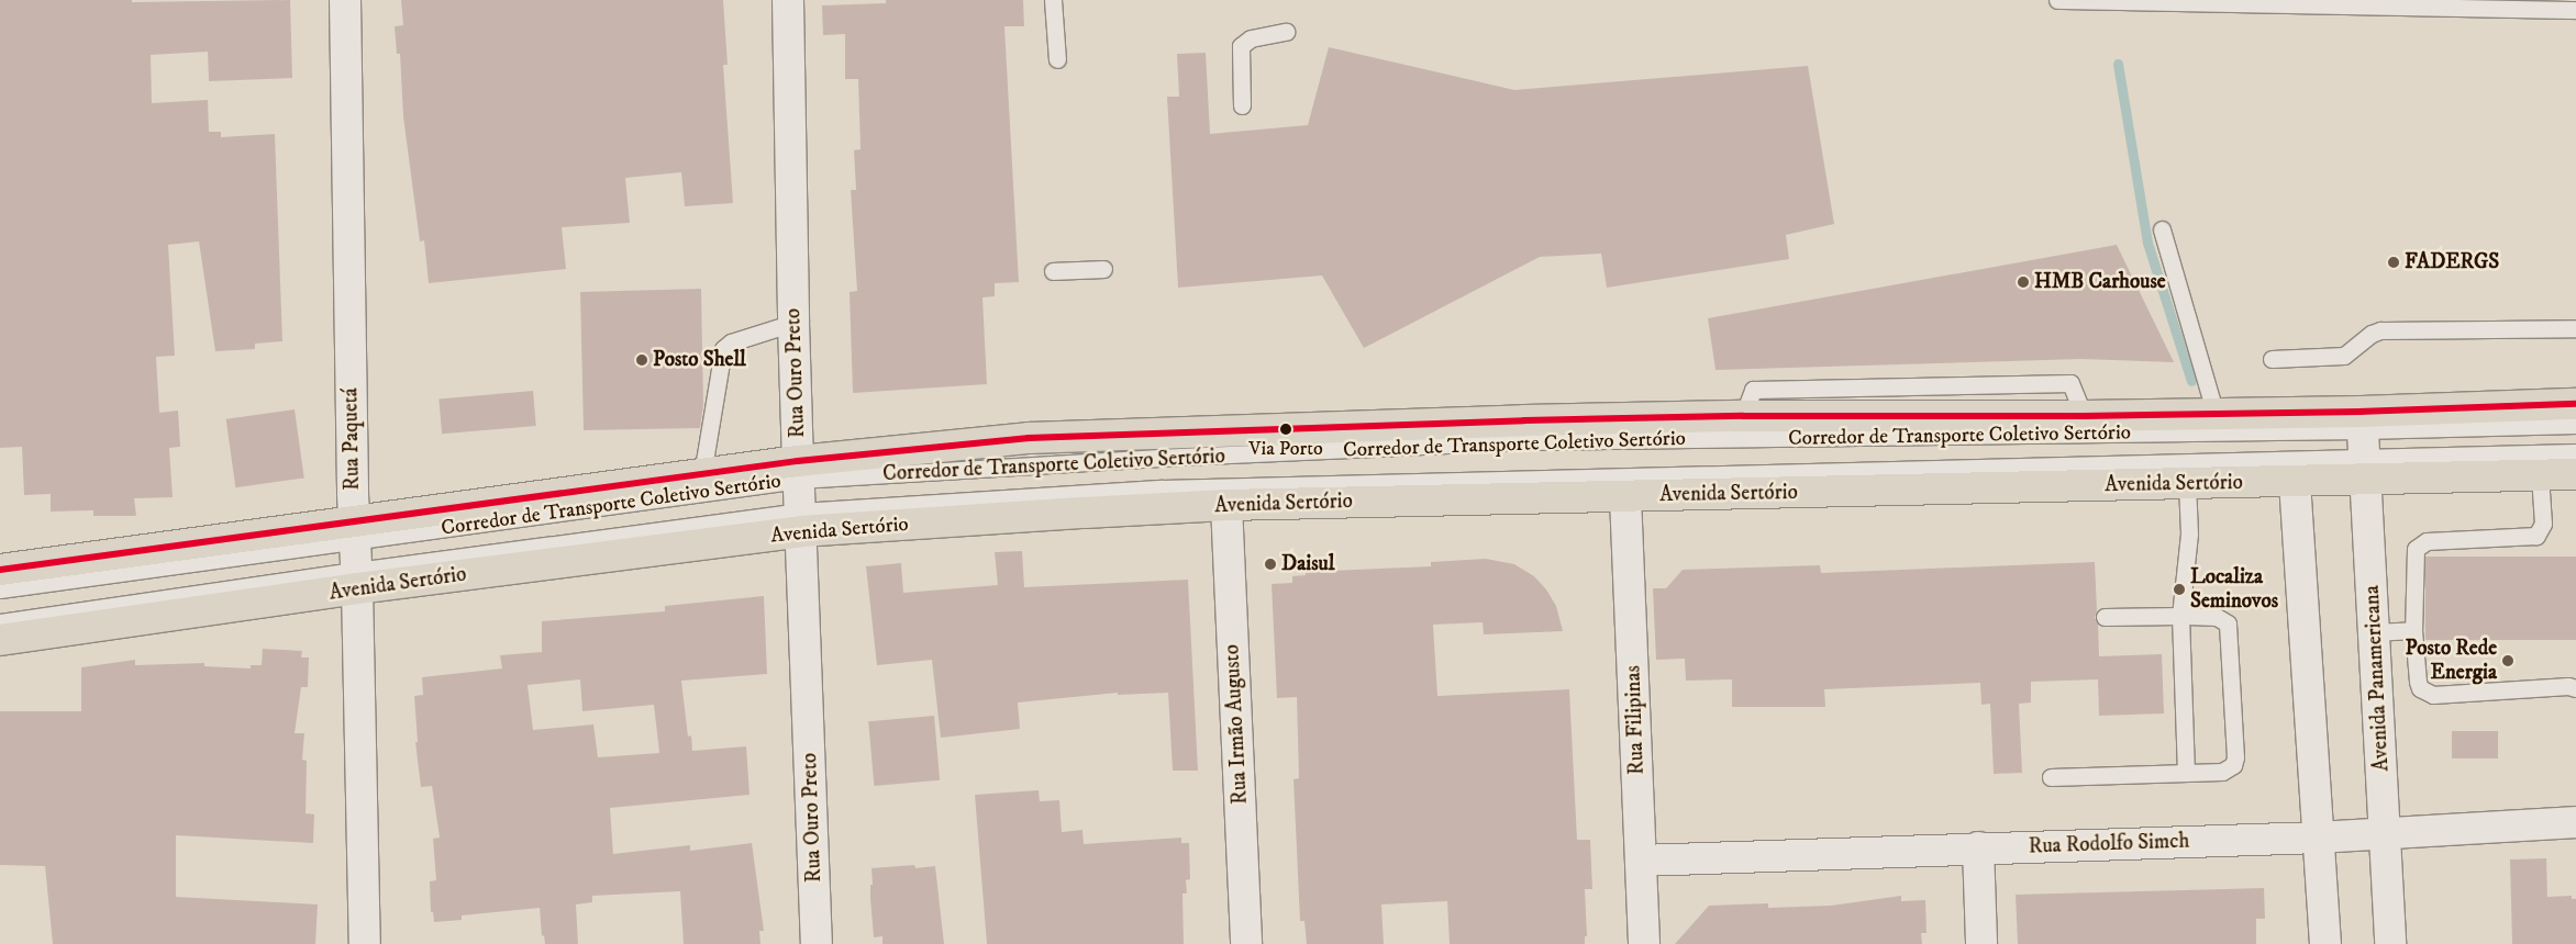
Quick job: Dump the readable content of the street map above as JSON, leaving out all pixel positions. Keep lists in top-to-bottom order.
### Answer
{
  "streets": {
    "main road": ["Avenida Sertório"],
    "street": [
      "Rua Ouro Preto",
      "Rua Paquetá",
      "Avenida Panamericana",
      "Rua Filipinas",
      "Rua Irmão Augusto",
      "Rua Rodolfo Simch"
    ],
    "lane": ["Corredor de Transporte Coletivo Sertório"]
  },
  "crossings": [
    ["Rua Ouro Preto", "Corredor de Transporte Coletivo Sertório"],
    ["Rua Ouro Preto", "Avenida Sertório"],
    ["Corredor de Transporte Coletivo Sertório", "Rua Paquetá"],
    ["Corredor de Transporte Coletivo Sertório", "Avenida Sertório"],
    ["Corredor de Transporte Coletivo Sertório", "Avenida Panamericana"],
    ["Rua Paquetá", "Avenida Sertório"],
    ["Avenida Sertório", "Avenida Panamericana"],
    ["Avenida Sertório", "Rua Filipinas"],
    ["Avenida Sertório", "Rua Irmão Augusto"],
    ["Avenida Panamericana", "Rua Rodolfo Simch"],
    ["Rua Filipinas", "Rua Rodolfo Simch"]
  ],
  "places": [
    "FADERGS",
    "HMB Carhouse",
    "Posto Shell",
    "Via Porto",
    "Daisul",
    "Localiza Seminovos",
    "Posto Rede Energia"
  ]
}
